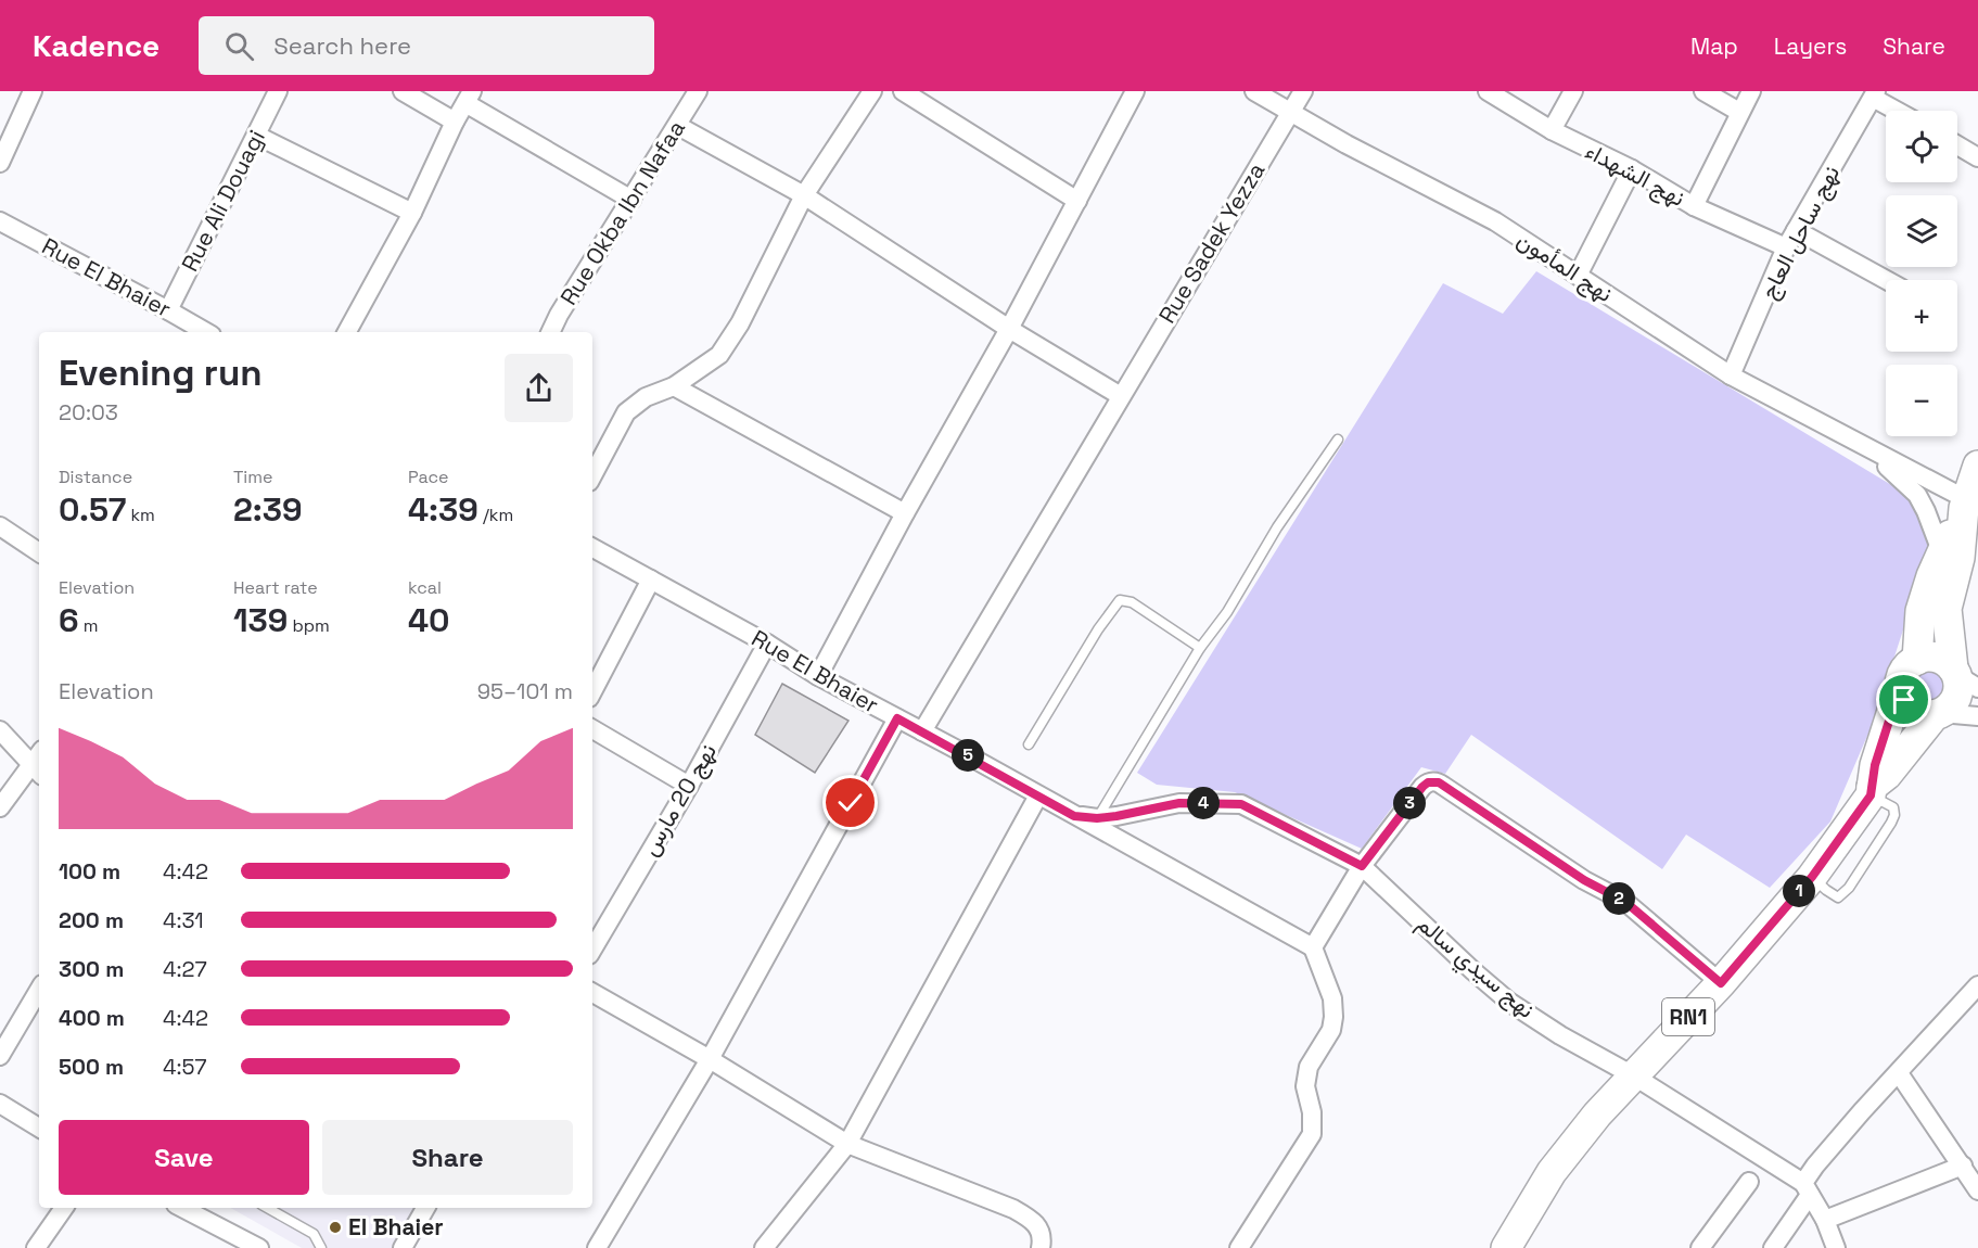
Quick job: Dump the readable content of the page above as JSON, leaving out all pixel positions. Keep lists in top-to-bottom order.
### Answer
{
  "streets": {
    "main road": ["RN1"],
    "street": [
      "نهج الشهداء",
      "Rue Ali Douagi",
      "Rue Okba Ibn Nafaa",
      "نهج ساحل العاج",
      "Rue Sadek Yezza",
      "نهج المأمون",
      "Rue El Bhaier",
      "نهج 20 مارس",
      "نهج سيدي سالم"
    ]
  },
  "crossings": [
    ["نهج الشهداء", "نهج ساحل العاج"],
    ["Rue Ali Douagi", "Rue El Bhaier"],
    ["نهج ساحل العاج", "نهج المأمون"],
    ["Rue Sadek Yezza", "نهج المأمون"],
    ["Rue Sadek Yezza", "Rue El Bhaier"],
    ["نهج المأمون", "RN1"],
    ["Rue El Bhaier", "نهج 20 مارس"],
    ["Rue El Bhaier", "نهج سيدي سالم"],
    ["نهج سيدي سالم", "RN1"]
  ],
  "places": ["El Bhaier"],
  "page": {
    "header": "Kadence",
    "search": "Search here",
    "nav": ["Map", "Layers", "Share"],
    "map_buttons": ["+", "−"],
    "heading": ["Evening run", "20:03"],
    "stats": [
      ["Distance", "0.57 km"],
      ["Time", "2:39"],
      ["Pace", "4:39 /km"],
      ["Elevation", "6 m"],
      ["Heart rate", "139 bpm"],
      ["kcal", "40"]
    ],
    "chart": ["Elevation", "95–101 m"],
    "pins": [
      "5",
      "3",
      "4",
      "1",
      "2"
    ],
    "list": [
      {
        "name": "100 m",
        "note": "4:42"
      },
      {
        "name": "200 m",
        "note": "4:31"
      },
      {
        "name": "300 m",
        "note": "4:27"
      },
      {
        "name": "400 m",
        "note": "4:42"
      },
      {
        "name": "500 m",
        "note": "4:57"
      }
    ],
    "buttons": ["Save", "Share"]
  }
}
